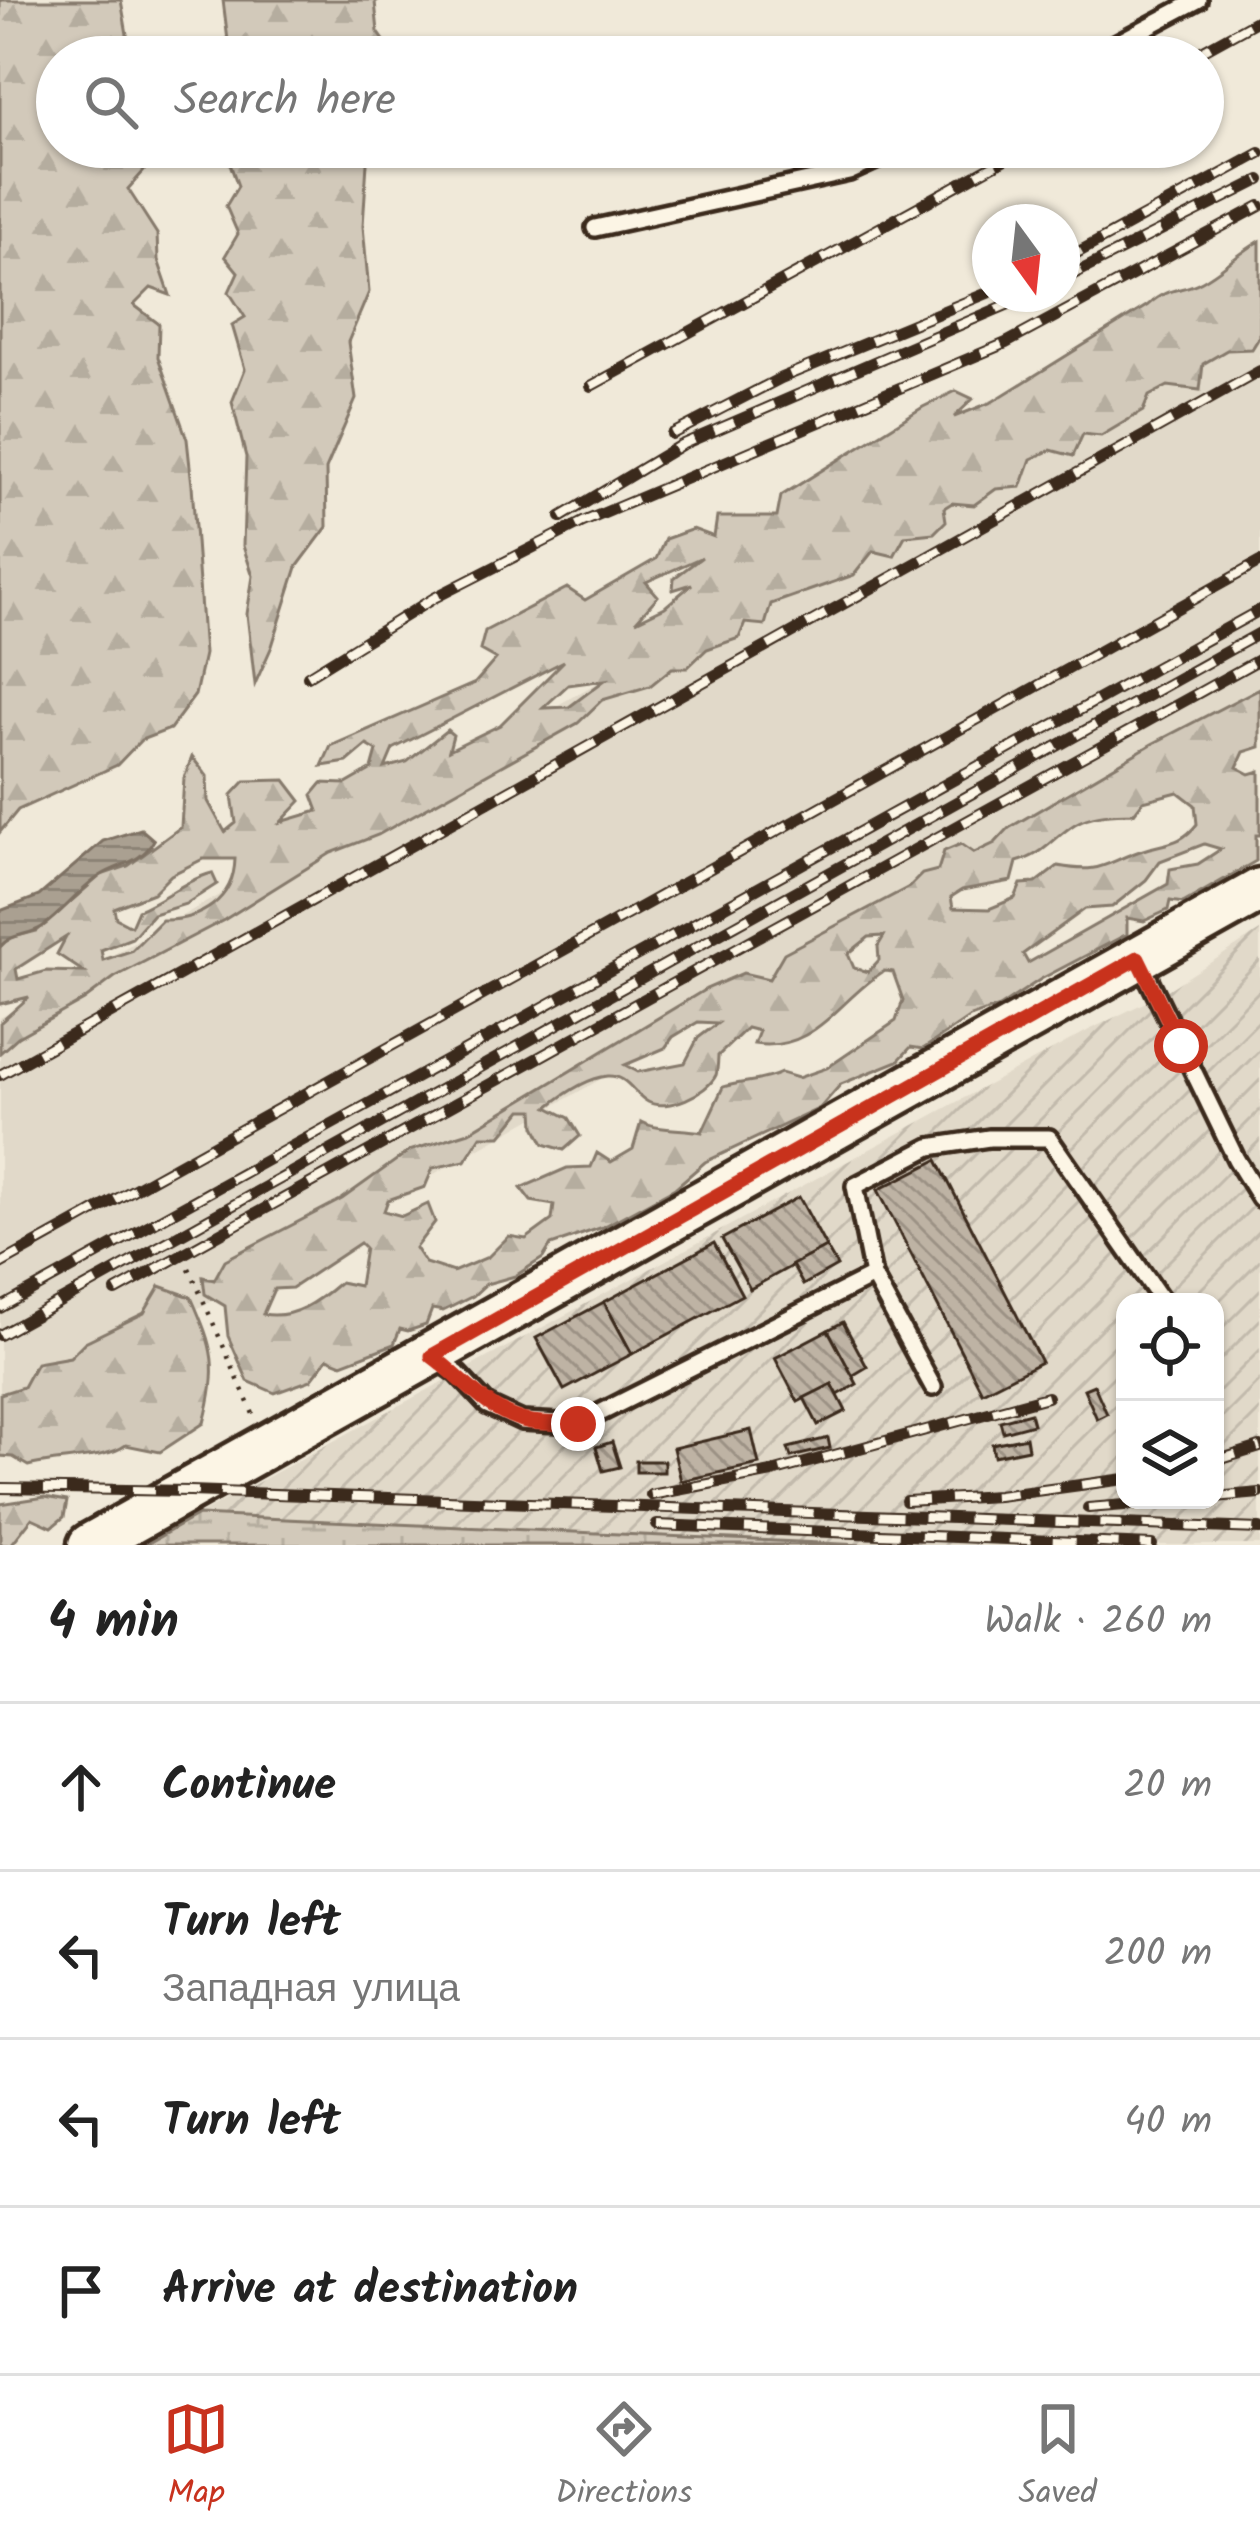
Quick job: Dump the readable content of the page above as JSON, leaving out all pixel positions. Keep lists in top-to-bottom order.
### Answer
{
  "north": "bottom",
  "page": {
    "search": "Search here",
    "heading": ["4 min", "Walk · 260 m"],
    "list": [
      ["Continue", "20 m"],
      ["Turn left", "Западная улица", "200 m"],
      ["Turn left", "40 m"],
      "Arrive at destination"
    ],
    "nav": ["Map", "Directions", "Saved"]
  }
}
